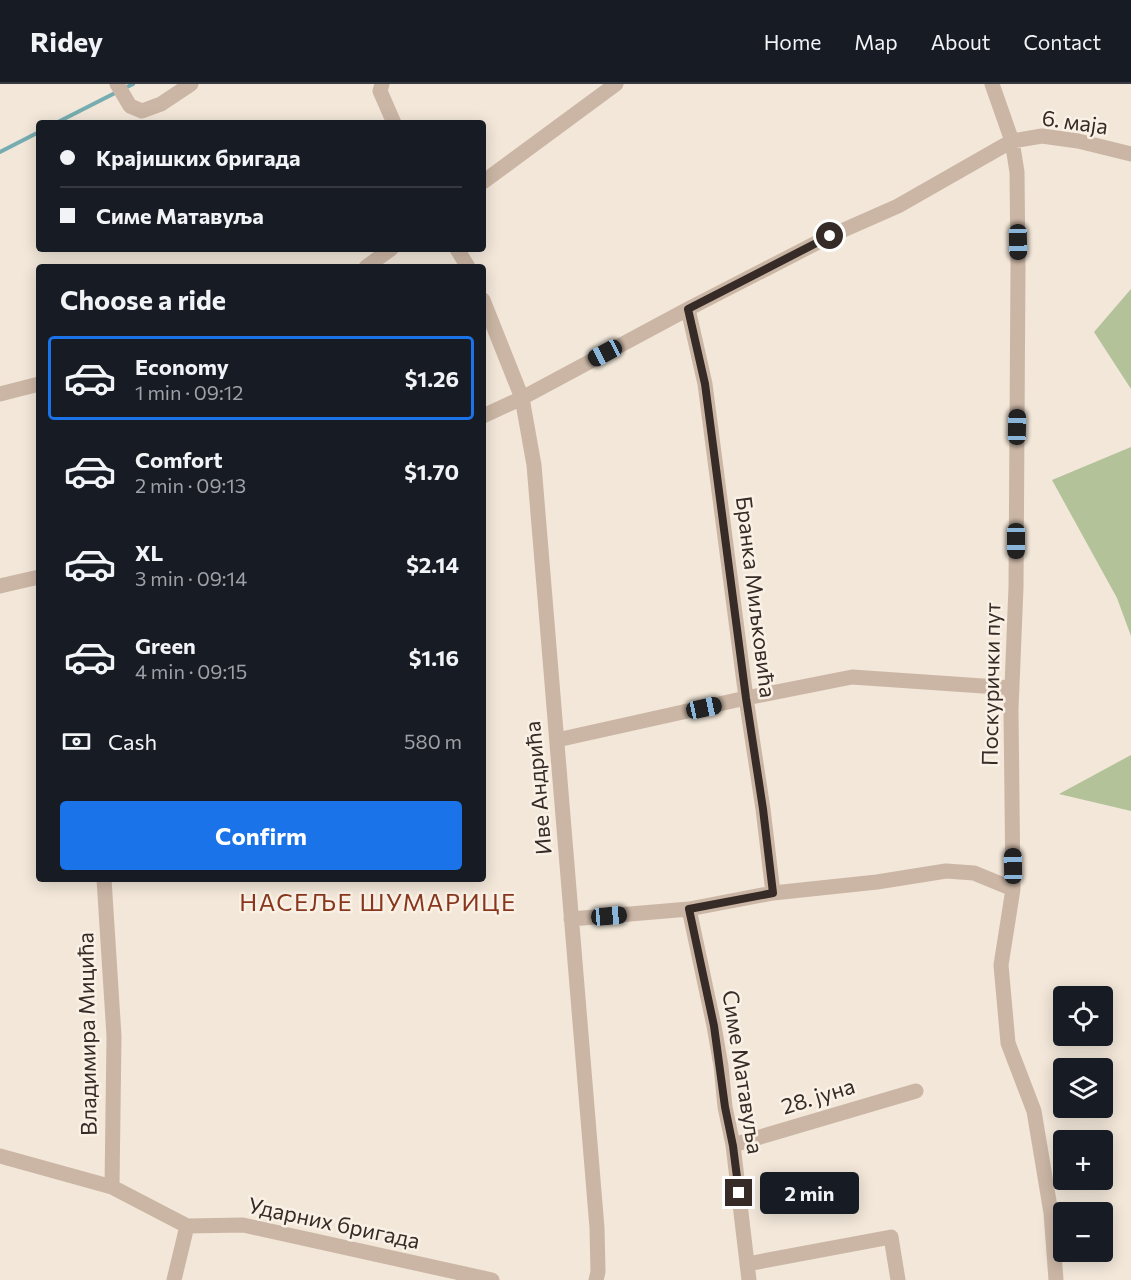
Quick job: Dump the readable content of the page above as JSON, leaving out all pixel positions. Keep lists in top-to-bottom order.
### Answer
{
  "streets": {
    "street": [
      "6. маја",
      "Бранка Миљковића",
      "Поскурички пут",
      "Иве Андрића",
      "Владимира Мицића",
      "Симе Матавуља",
      "28. јуна",
      "Ударних бригада"
    ]
  },
  "crossings": [
    ["6. маја", "Поскурички пут"],
    ["Владимира Мицића", "Ударних бригада"],
    ["Симе Матавуља", "28. јуна"]
  ],
  "districts": ["НАСЕЉЕ ШУМАРИЦЕ"],
  "page": {
    "header": "Ridey",
    "nav": [
      "Home",
      "Map",
      "About",
      "Contact"
    ],
    "banner": ["Крајишких бригада", "Симе Матавуља"],
    "heading": "Choose a ride",
    "list": [
      {
        "name": "Economy",
        "note": "1 min · 09:12",
        "value": "$1.26"
      },
      {
        "name": "Comfort",
        "note": "2 min · 09:13",
        "value": "$1.70"
      },
      {
        "name": "XL",
        "note": "3 min · 09:14",
        "value": "$2.14"
      },
      {
        "name": "Green",
        "note": "4 min · 09:15",
        "value": "$1.16"
      }
    ],
    "pay": ["Cash", "580 m"],
    "buttons": "Confirm",
    "map_buttons": ["+", "−"],
    "bubble": "2 min"
  }
}
